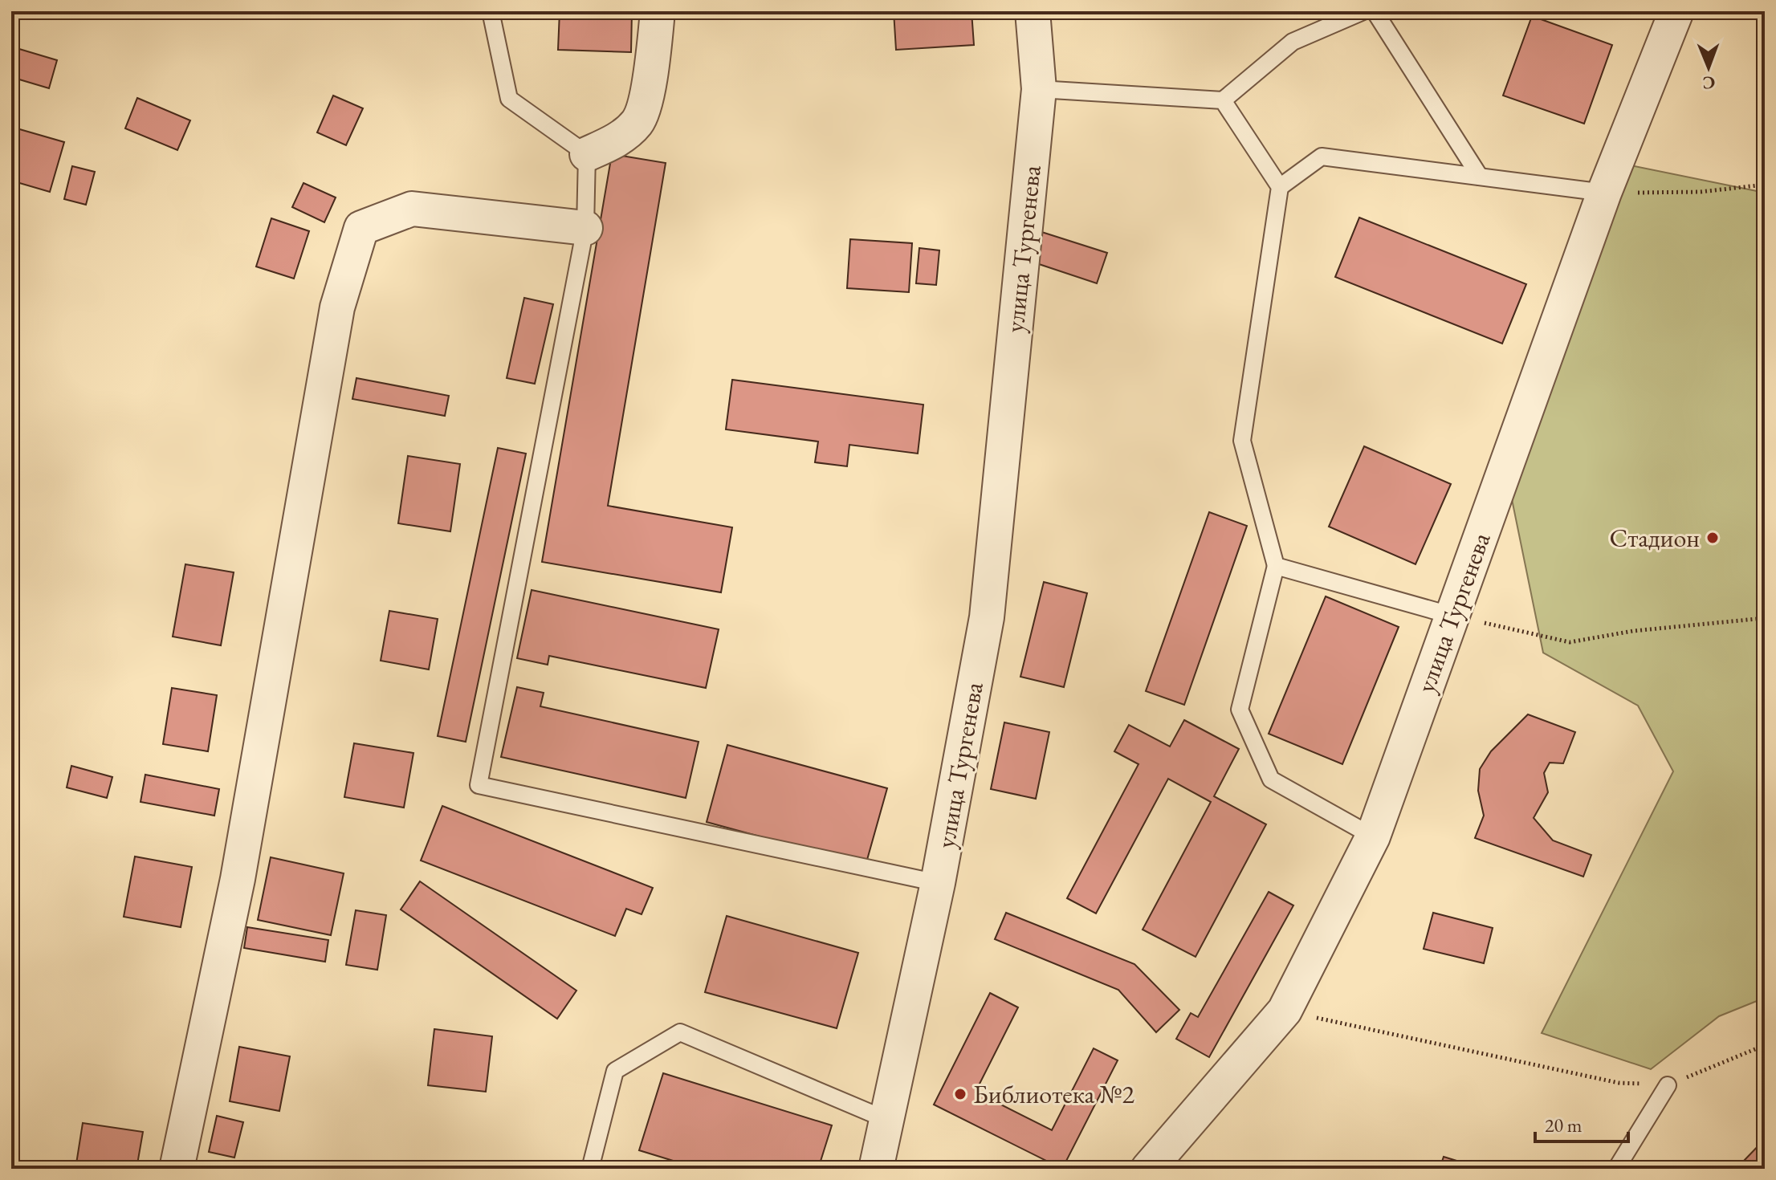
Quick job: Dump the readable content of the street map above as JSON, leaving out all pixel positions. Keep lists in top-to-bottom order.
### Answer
{
  "streets": {
    "street": ["улица Тургенева"]
  },
  "places": ["Стадион", "Библиотека №2"],
  "scale_bar": "20 m",
  "north": "bottom"
}
